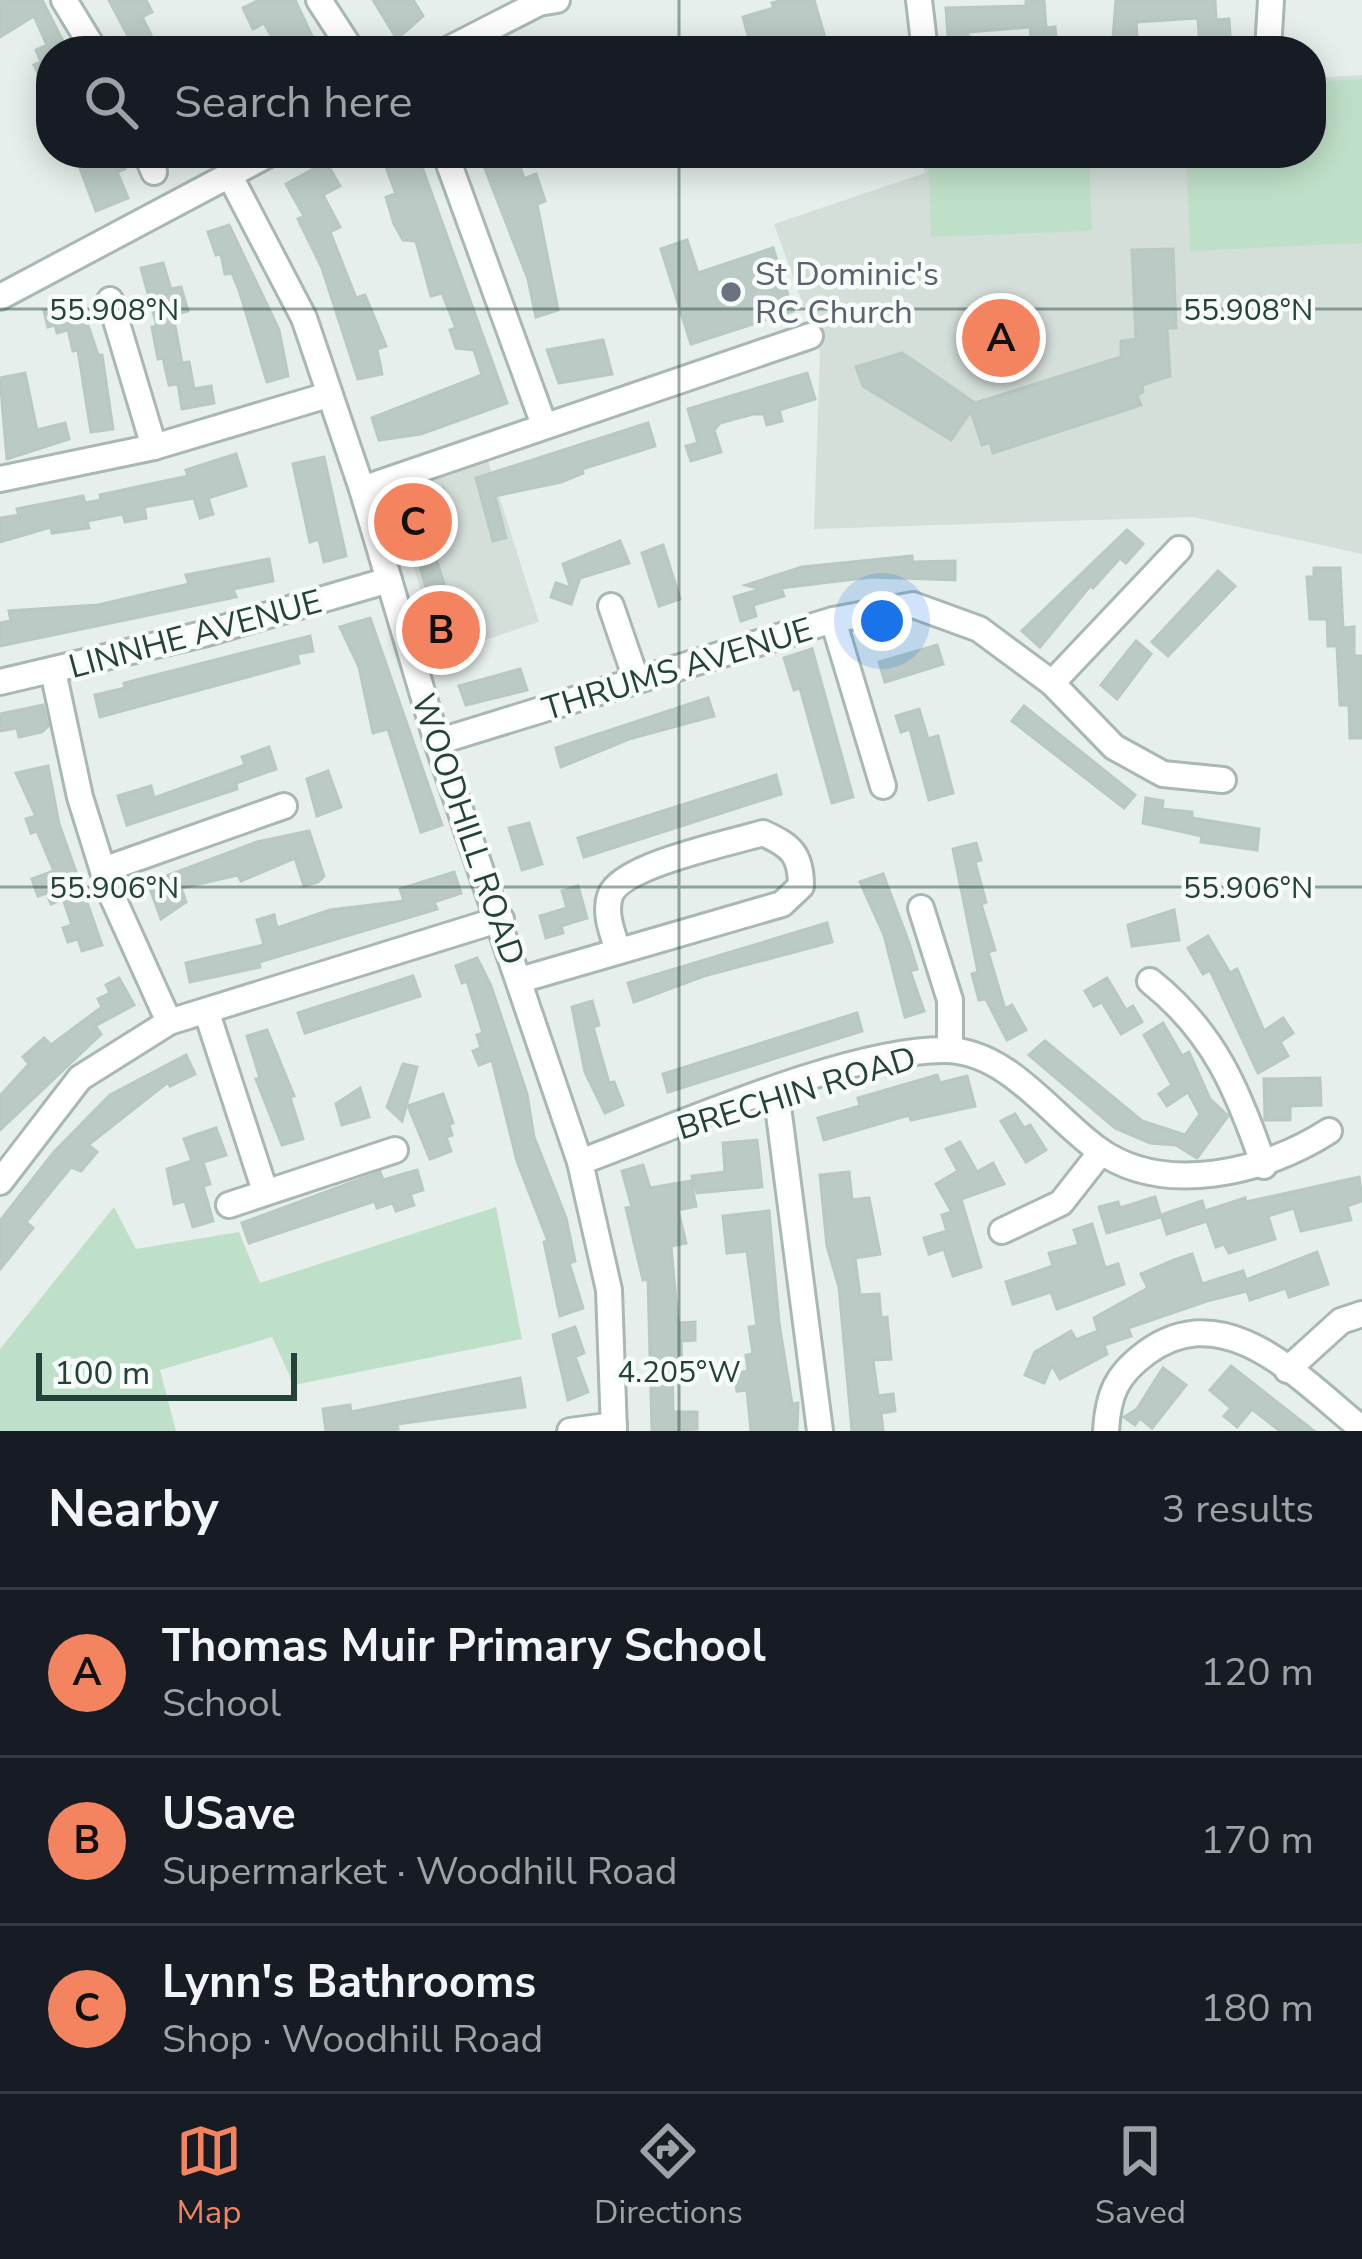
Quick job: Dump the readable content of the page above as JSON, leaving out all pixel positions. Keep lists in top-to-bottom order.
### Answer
{
  "streets": {
    "street": [
      "LINNHE AVENUE",
      "THRUMS AVENUE",
      "WOODHILL ROAD",
      "BRECHIN ROAD"
    ]
  },
  "crossings": [
    ["LINNHE AVENUE", "WOODHILL ROAD"],
    ["THRUMS AVENUE", "WOODHILL ROAD"],
    ["WOODHILL ROAD", "BRECHIN ROAD"]
  ],
  "places": ["St Dominic's RC Church"],
  "scale_bar": "100 m",
  "page": {
    "search": "Search here",
    "pins": ["A", "C", "B"],
    "scale": "100 m",
    "heading": ["Nearby", "3 results"],
    "list": [
      {
        "mark": "A",
        "name": "Thomas Muir Primary School",
        "note": "School",
        "value": "120 m"
      },
      {
        "mark": "B",
        "name": "USave",
        "note": "Supermarket · Woodhill Road",
        "value": "170 m"
      },
      {
        "mark": "C",
        "name": "Lynn's Bathrooms",
        "note": "Shop · Woodhill Road",
        "value": "180 m"
      }
    ],
    "nav": ["Map", "Directions", "Saved"]
  },
  "coordinates": ["55.908°N", "55.906°N", "4.205°W"]
}
